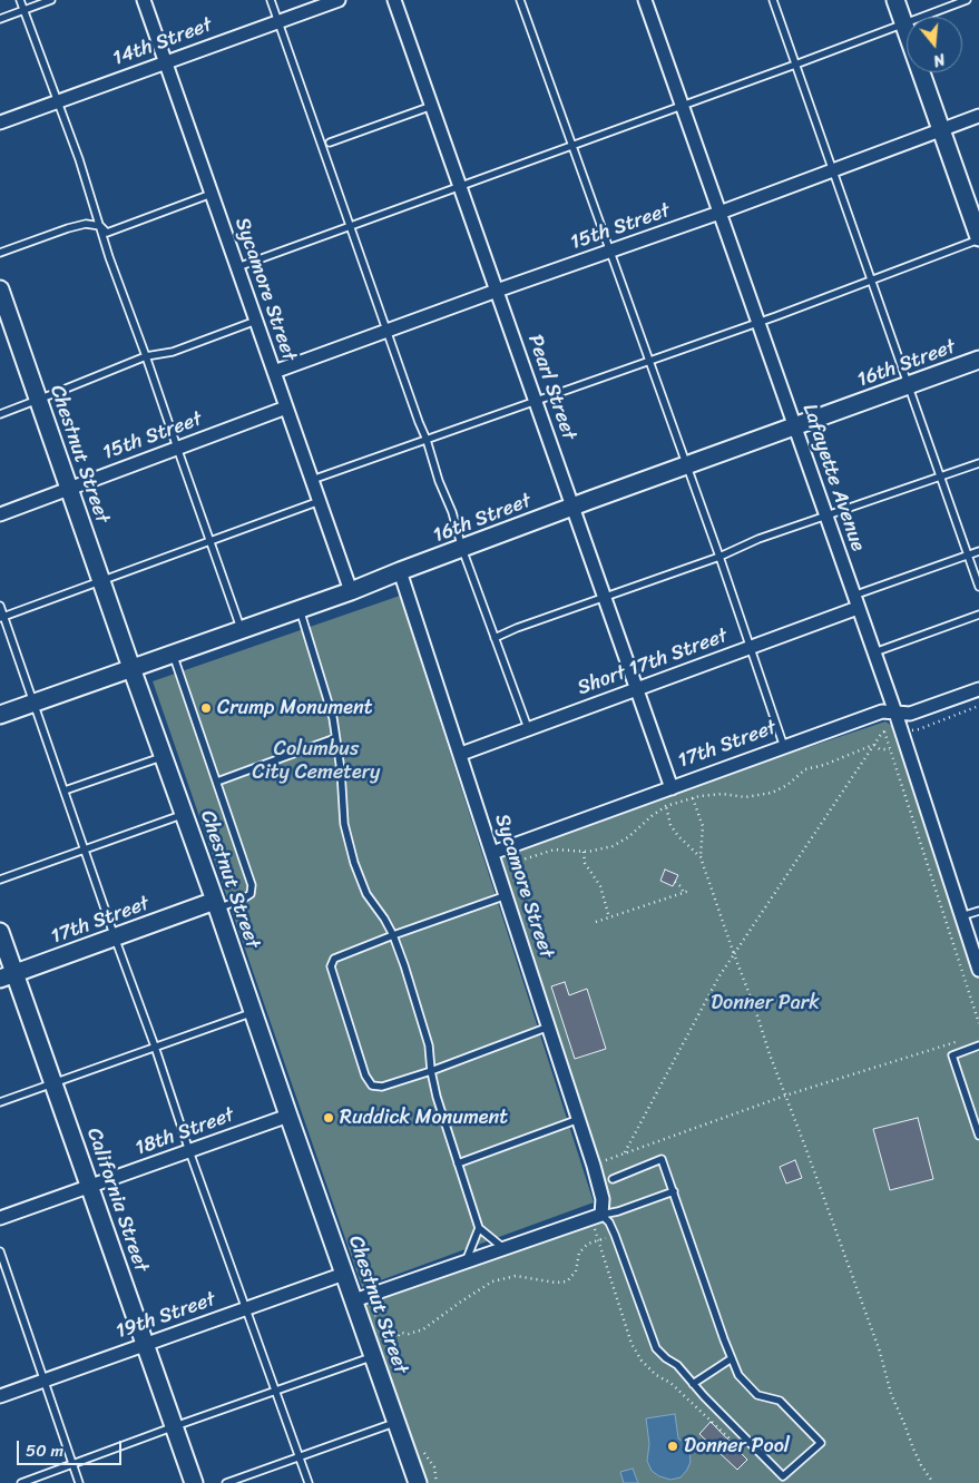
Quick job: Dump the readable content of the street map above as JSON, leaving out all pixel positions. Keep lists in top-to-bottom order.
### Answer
{
  "streets": {
    "street": [
      "14th Street",
      "15th Street",
      "Sycamore Street",
      "16th Street",
      "Pearl Street",
      "Chestnut Street",
      "Lafayette Avenue",
      "Short 17th Street",
      "17th Street",
      "18th Street",
      "California Street",
      "19th Street"
    ]
  },
  "crossings": [
    ["14th Street", "Sycamore Street"],
    ["15th Street", "Sycamore Street"],
    ["15th Street", "Pearl Street"],
    ["15th Street", "Chestnut Street"],
    ["15th Street", "Lafayette Avenue"],
    ["Sycamore Street", "16th Street"],
    ["Sycamore Street", "Short 17th Street"],
    ["Sycamore Street", "17th Street"],
    ["16th Street", "Pearl Street"],
    ["16th Street", "Chestnut Street"],
    ["16th Street", "Lafayette Avenue"],
    ["Pearl Street", "Short 17th Street"],
    ["Pearl Street", "17th Street"],
    ["Chestnut Street", "17th Street"],
    ["Chestnut Street", "18th Street"],
    ["Chestnut Street", "19th Street"],
    ["Lafayette Avenue", "Short 17th Street"],
    ["Lafayette Avenue", "17th Street"],
    ["17th Street", "California Street"],
    ["18th Street", "California Street"],
    ["California Street", "19th Street"]
  ],
  "parks": ["Columbus City Cemetery", "Donner Park"],
  "places": ["Crump Monument", "Ruddick Monument", "Donner Pool"],
  "scale_bar": "50 m",
  "north": "bottom"
}
